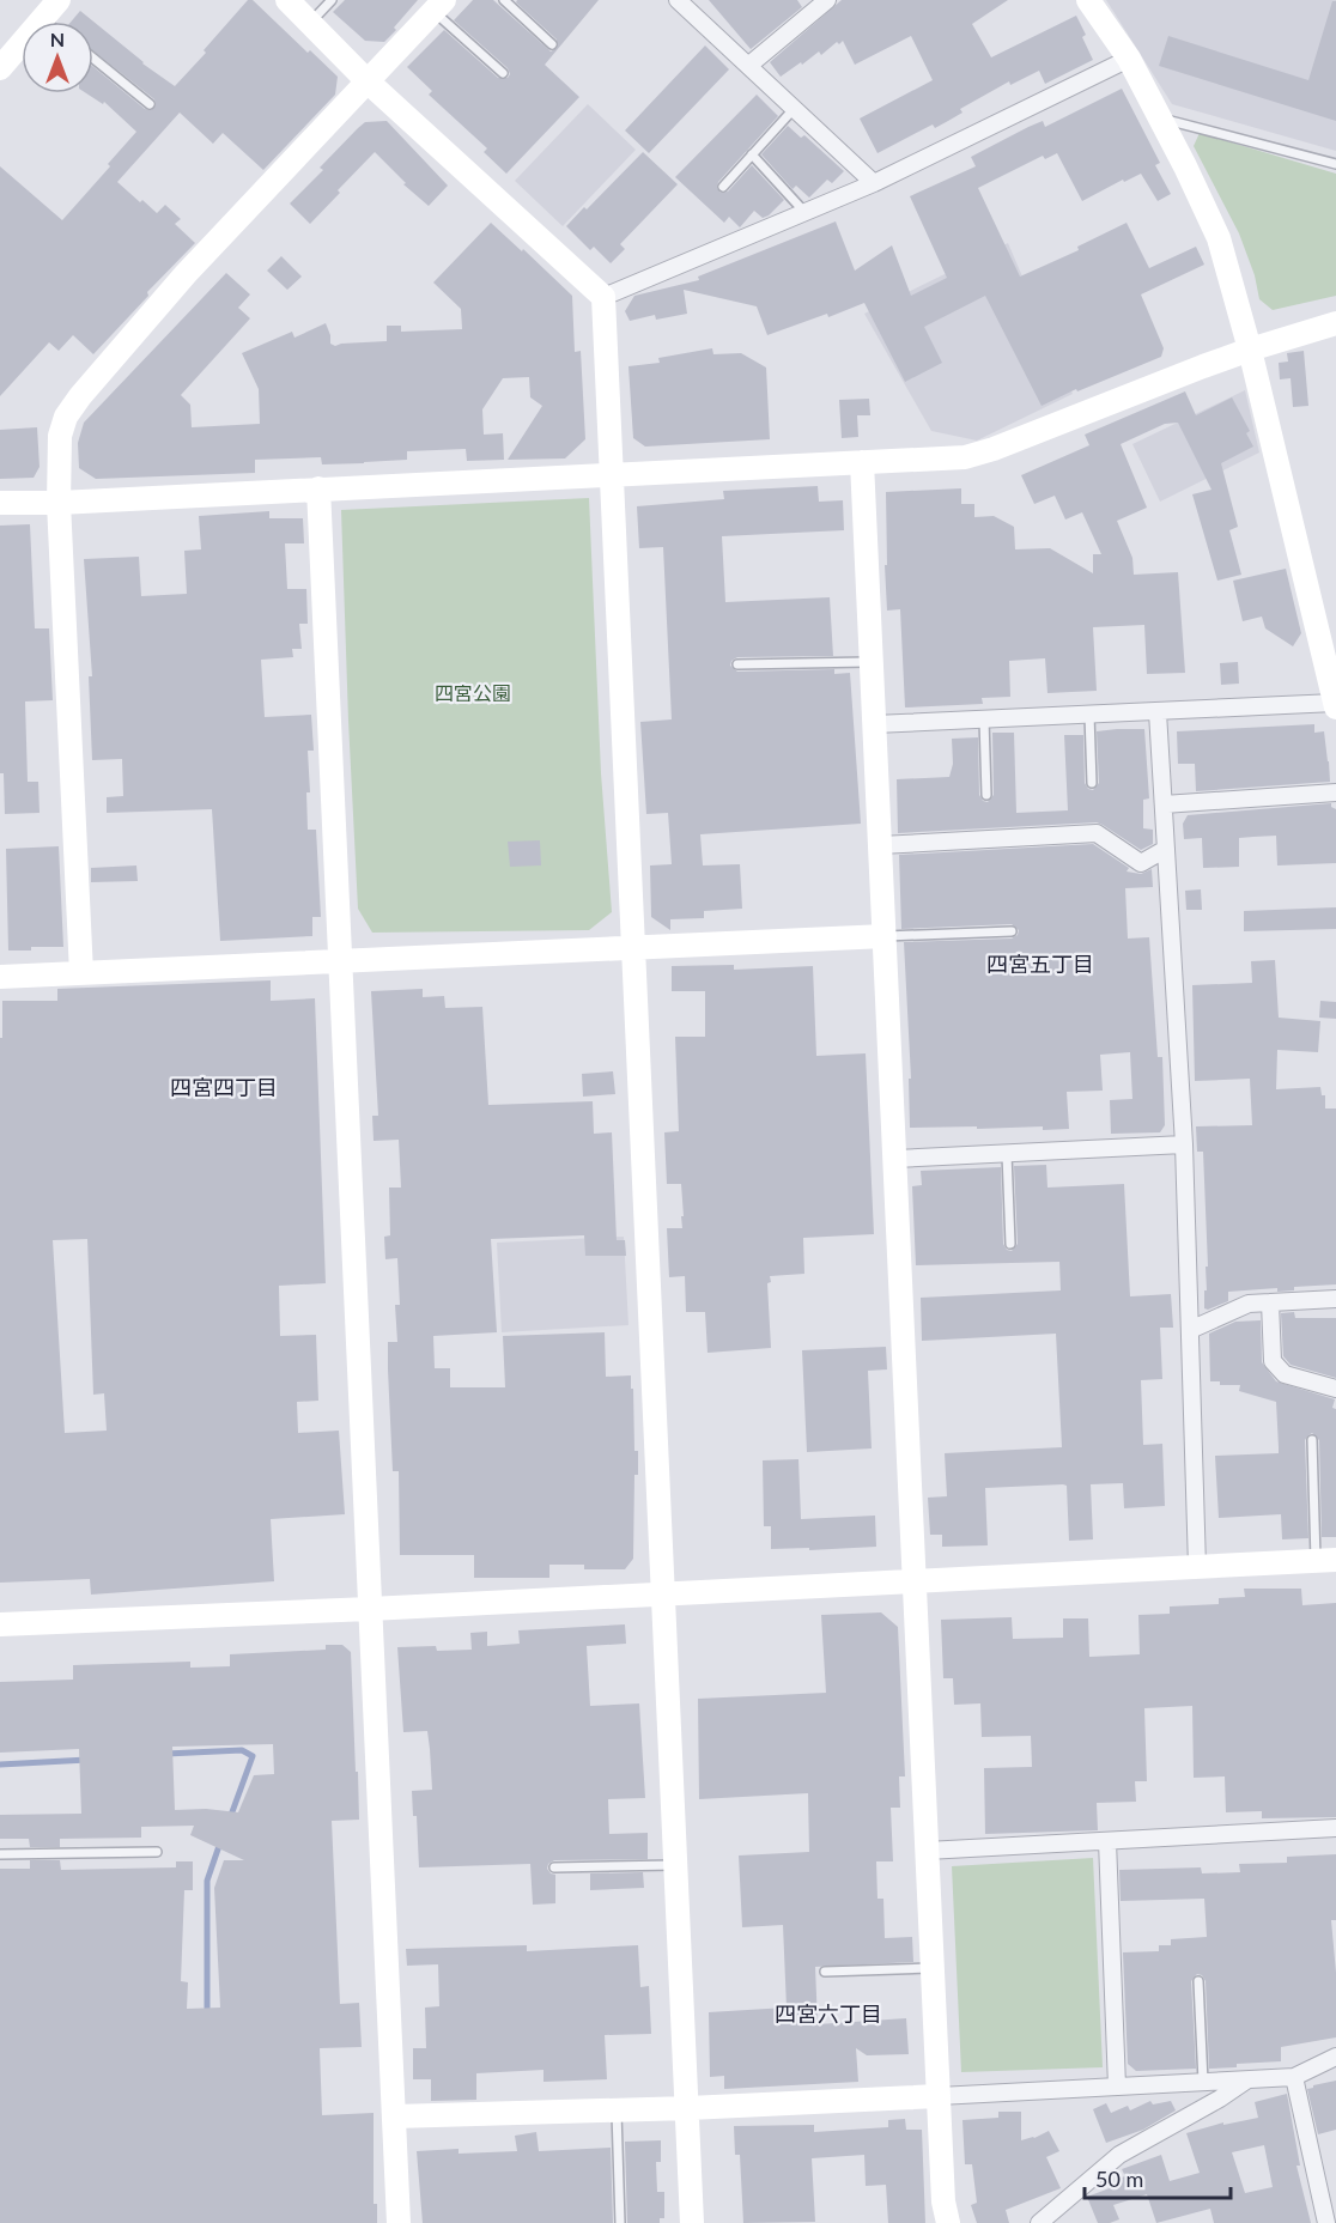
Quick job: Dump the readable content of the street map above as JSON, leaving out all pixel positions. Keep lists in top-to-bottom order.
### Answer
{
  "districts": ["四宮五丁目", "四宮四丁目", "四宮六丁目"],
  "parks": ["四宮公園"],
  "scale_bar": "50 m",
  "north": "top"
}
